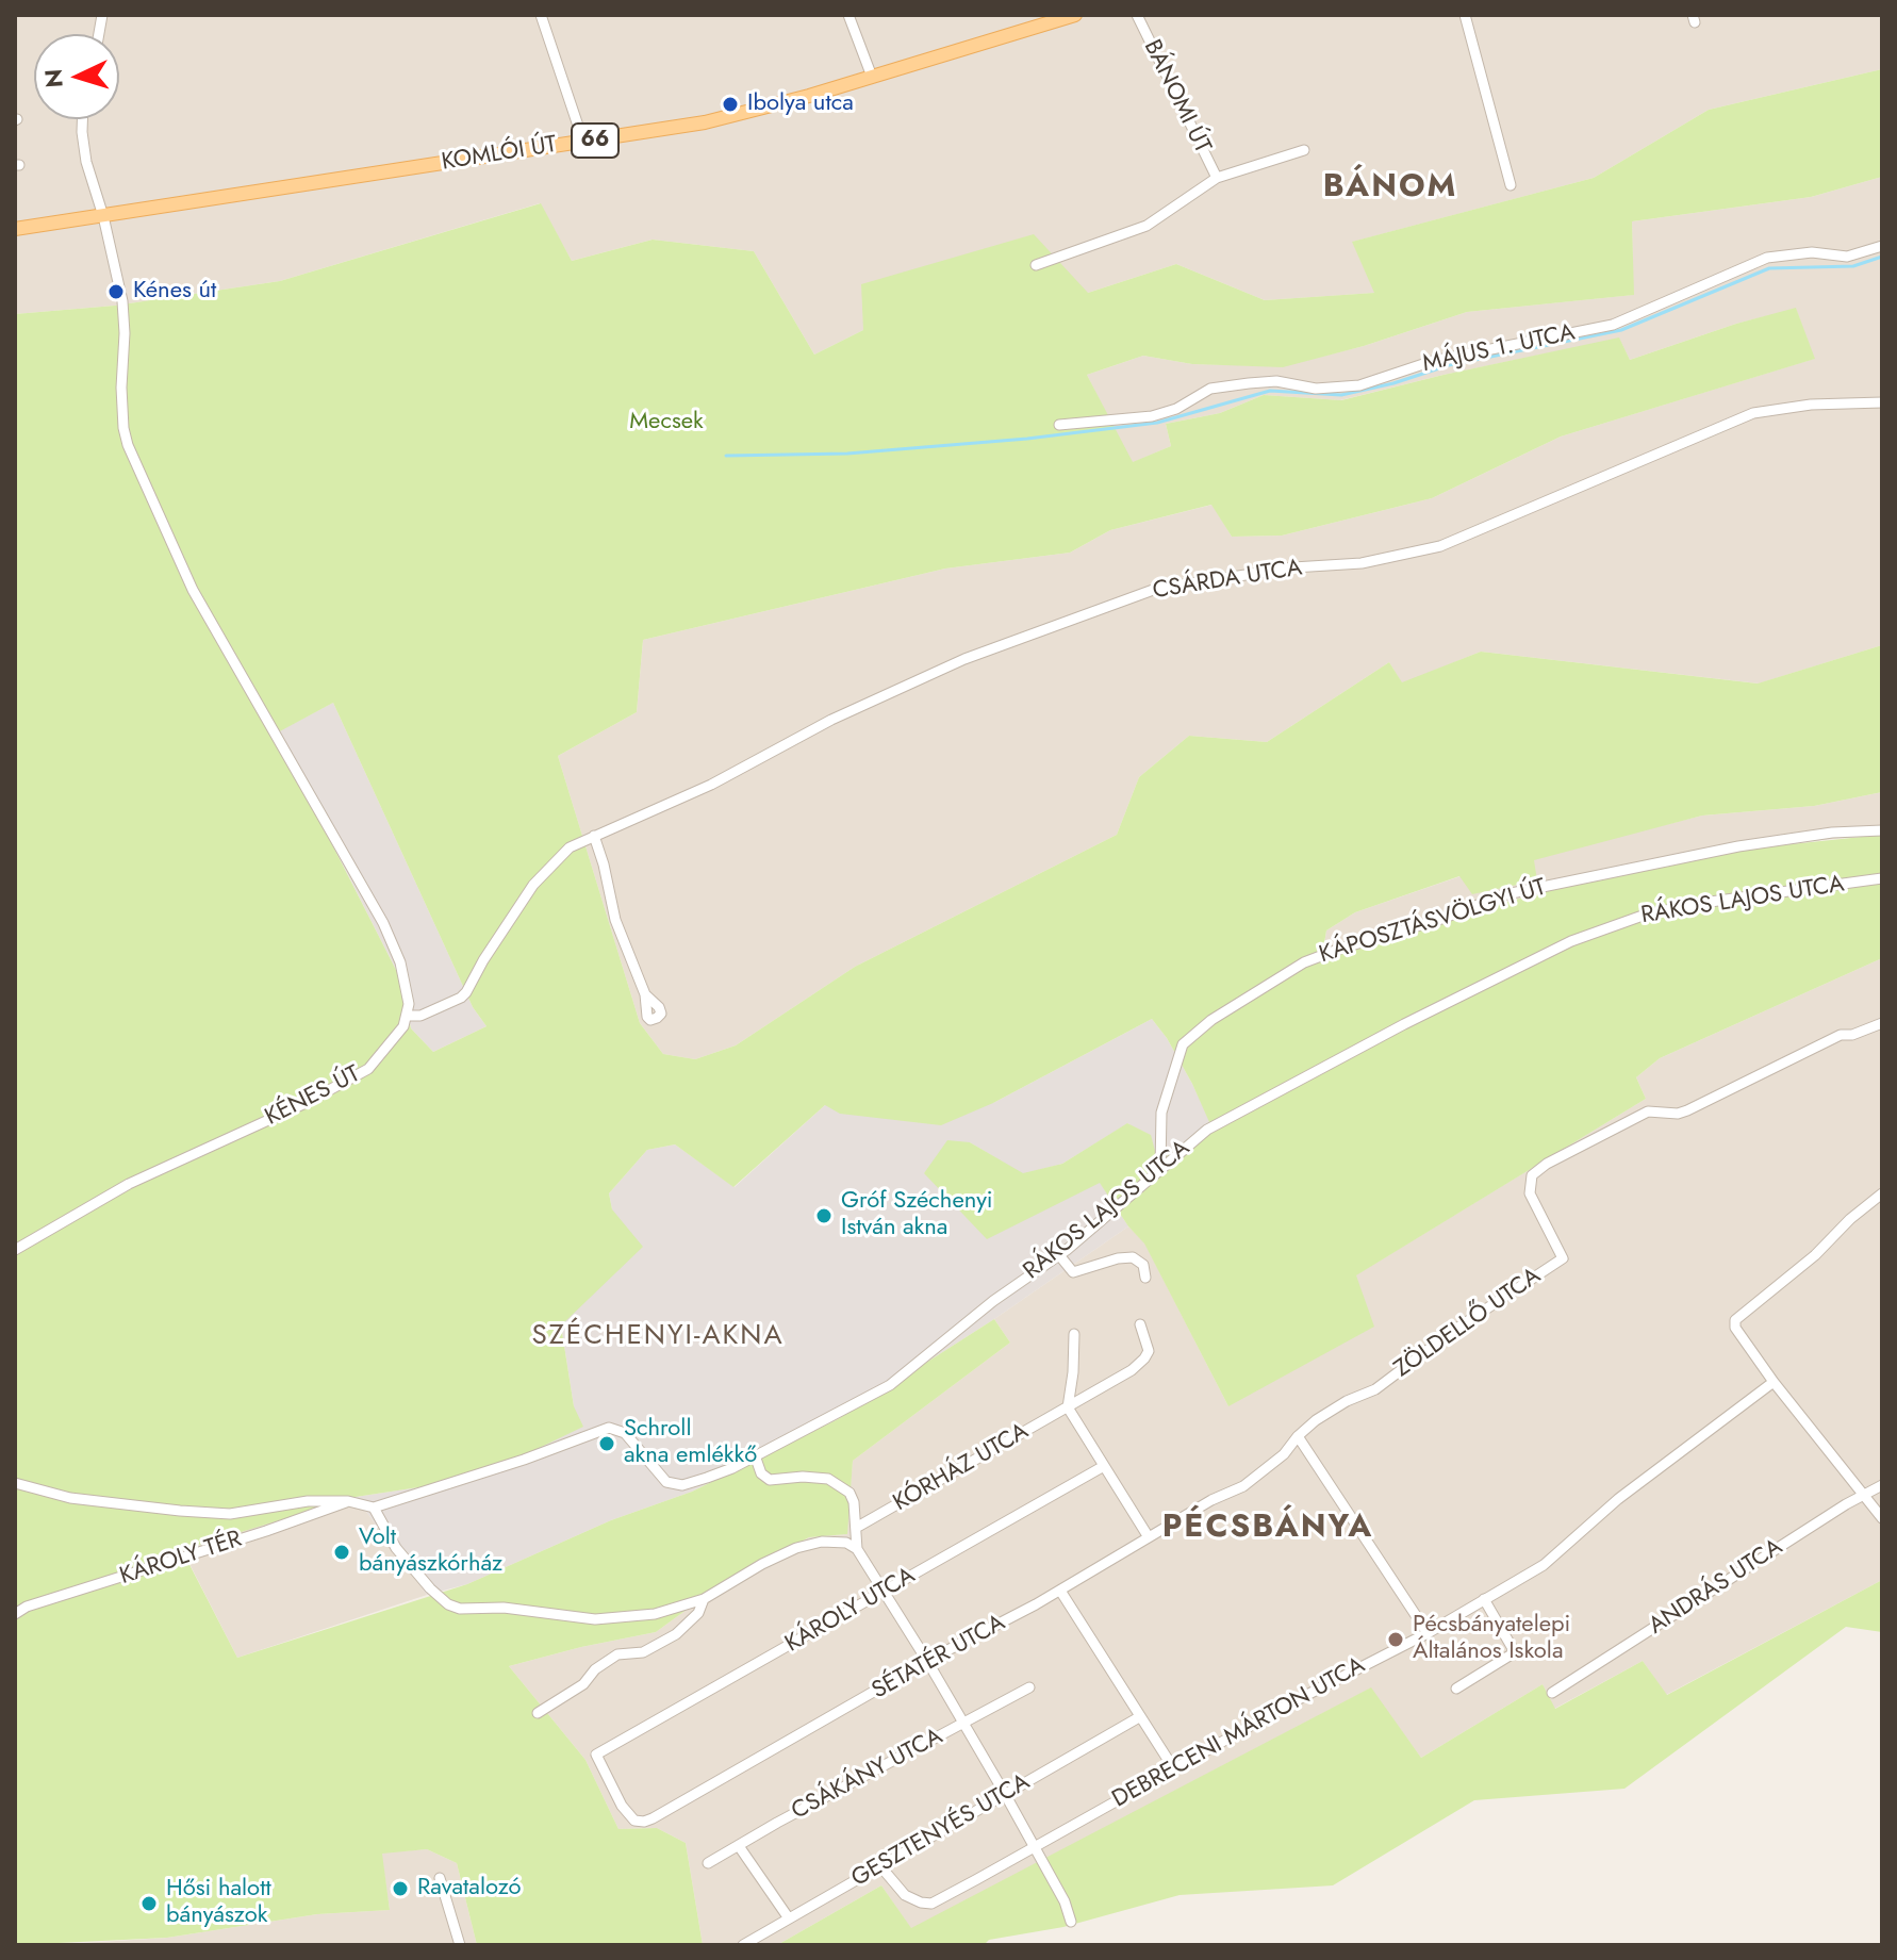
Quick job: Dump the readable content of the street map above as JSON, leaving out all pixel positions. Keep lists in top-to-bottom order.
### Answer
{
  "streets": {
    "main road": ["66", "KOMLÓI ÚT"],
    "street": [
      "BÁNOMI ÚT",
      "MÁJUS 1. UTCA",
      "CSÁRDA UTCA",
      "RÁKOS LAJOS UTCA",
      "KÁPOSZTÁSVÖLGYI ÚT",
      "KÉNES ÚT",
      "ZÖLDELLŐ UTCA",
      "KÓRHÁZ UTCA",
      "KÁROLY TÉR",
      "ANDRÁS UTCA",
      "KÁROLY UTCA",
      "SÉTATÉR UTCA",
      "DEBRECENI MÁRTON UTCA",
      "CSÁKÁNY UTCA",
      "GESZTENYÉS UTCA"
    ]
  },
  "crossings": [
    ["CSÁRDA UTCA", "KÉNES ÚT"],
    ["RÁKOS LAJOS UTCA", "KÁPOSZTÁSVÖLGYI ÚT"],
    ["ZÖLDELLŐ UTCA", "SÉTATÉR UTCA"],
    ["KÁROLY UTCA", "SÉTATÉR UTCA"],
    ["DEBRECENI MÁRTON UTCA", "GESZTENYÉS UTCA"]
  ],
  "districts": ["BÁNOM", "SZÉCHENYI-AKNA", "PÉCSBÁNYA"],
  "parks": ["Mecsek"],
  "places": [
    "Ibolya utca",
    "Kénes út",
    "Gróf Széchenyi István akna",
    "Schroll akna emlékkő",
    "Volt bányászkórház",
    "Pécsbányatelepi Általános Iskola",
    "Ravatalozó",
    "Hősi halott bányászok"
  ],
  "north": "left"
}
